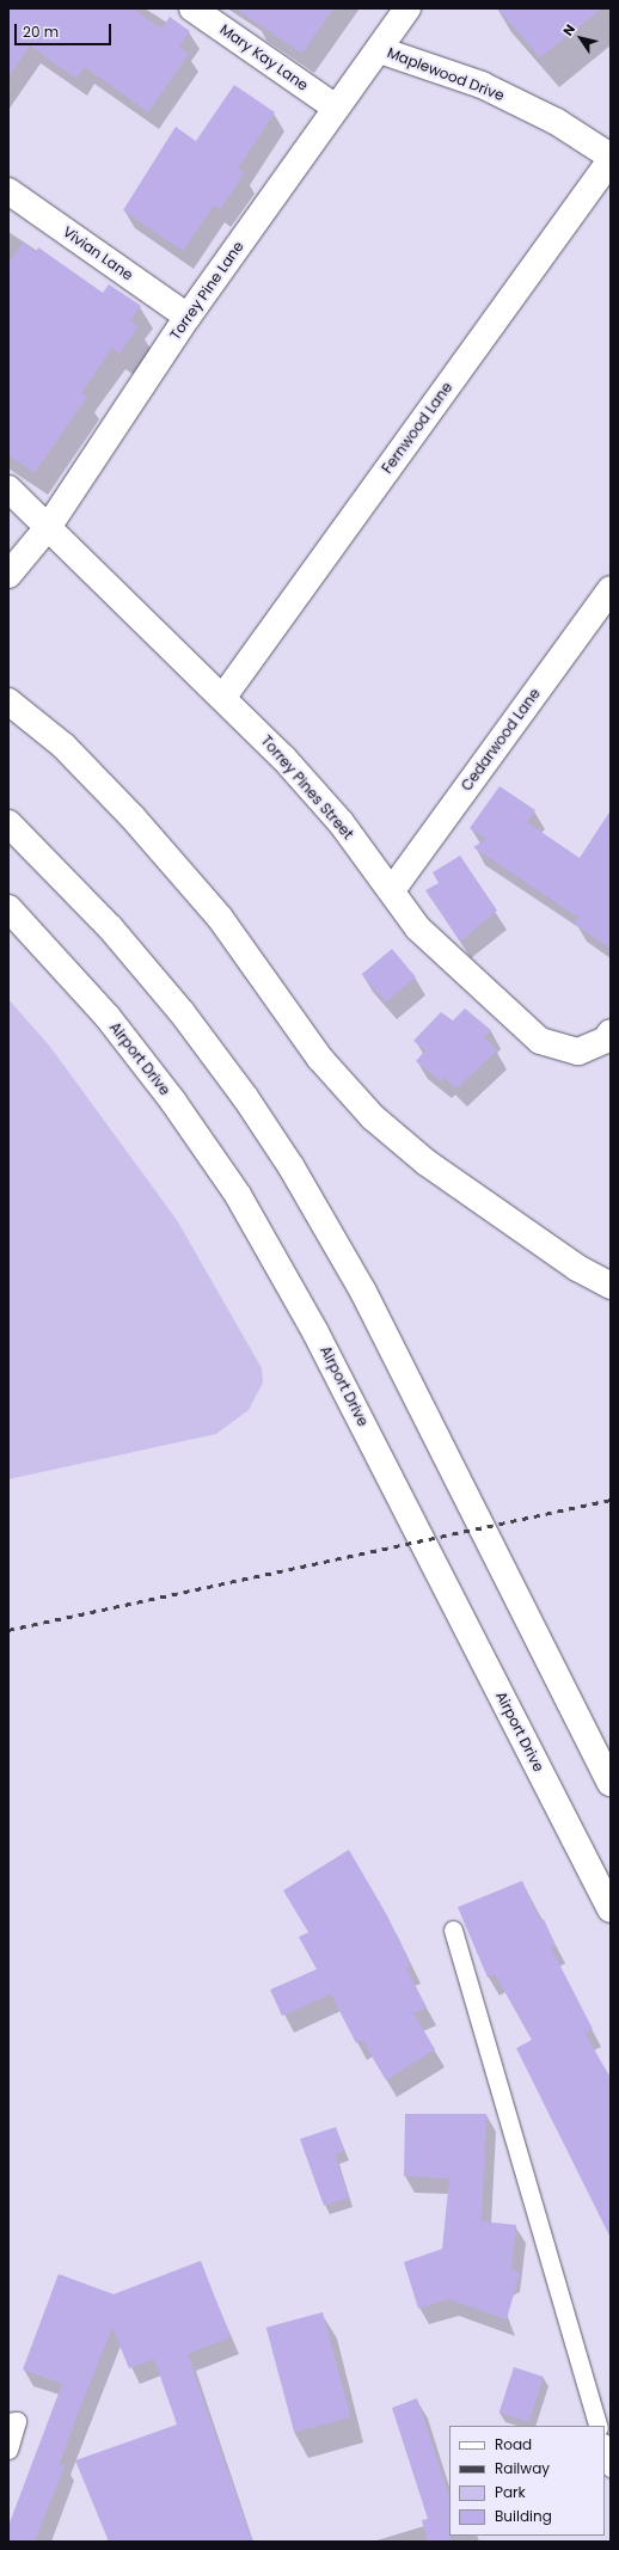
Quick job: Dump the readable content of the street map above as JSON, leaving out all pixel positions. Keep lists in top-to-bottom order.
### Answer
{
  "streets": {
    "street": [
      "Mary Kay Lane",
      "Maplewood Drive",
      "Vivian Lane",
      "Torrey Pine Lane",
      "Fernwood Lane",
      "Cedarwood Lane",
      "Torrey Pines Street",
      "Airport Drive"
    ]
  },
  "crossings": [
    ["Mary Kay Lane", "Torrey Pine Lane"],
    ["Maplewood Drive", "Torrey Pine Lane"],
    ["Vivian Lane", "Torrey Pine Lane"],
    ["Torrey Pine Lane", "Torrey Pines Street"],
    ["Fernwood Lane", "Torrey Pines Street"],
    ["Cedarwood Lane", "Torrey Pines Street"]
  ],
  "legend": [
    "Road",
    "Railway",
    "Park",
    "Building"
  ],
  "scale_bar": "20 m",
  "north": "top left"
}
